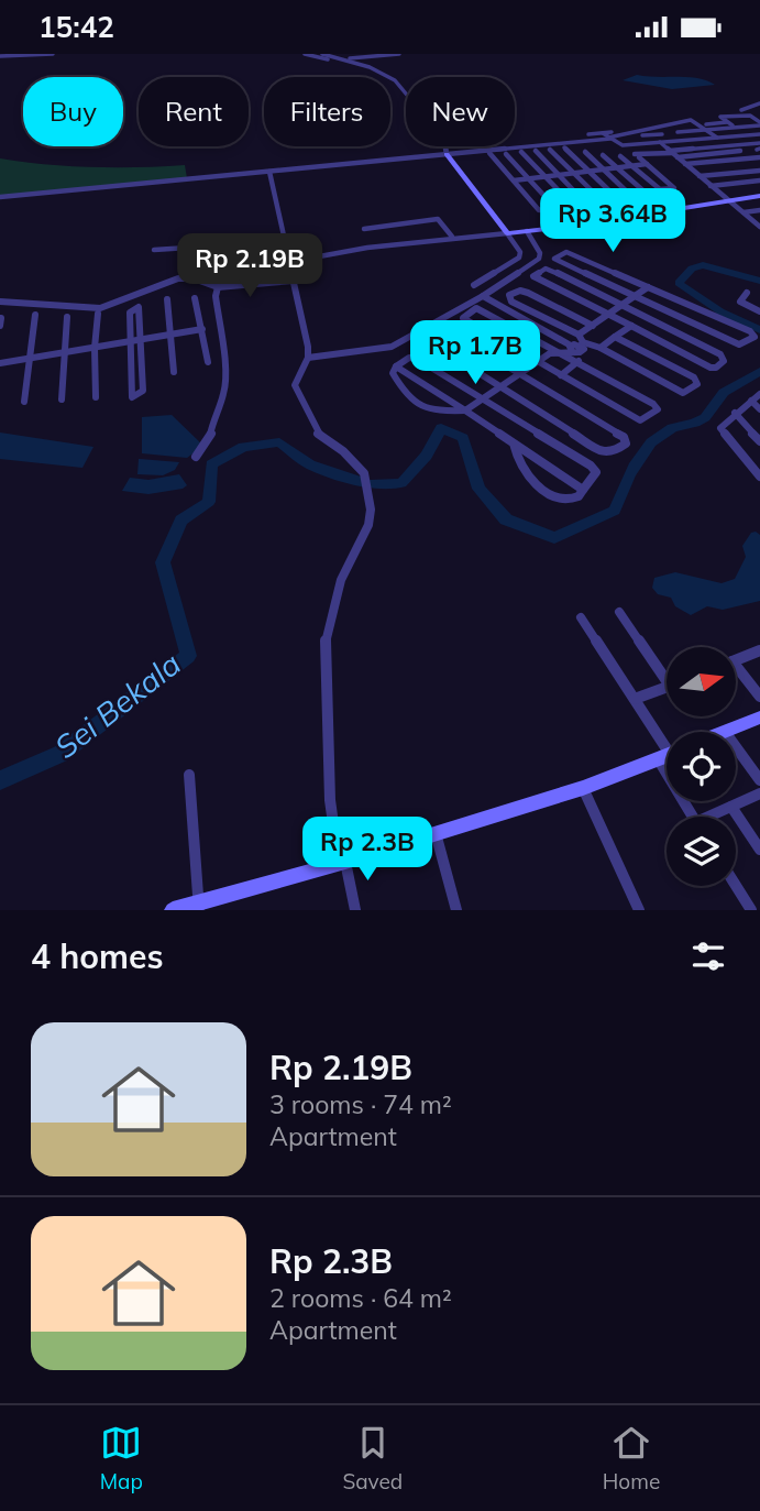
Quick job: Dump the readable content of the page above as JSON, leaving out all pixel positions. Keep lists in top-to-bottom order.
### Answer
{
  "water": ["Sei Bekala"],
  "north": "right",
  "page": {
    "status": "15:42",
    "chip": [
      "Buy",
      "Rent",
      "Filters",
      "New"
    ],
    "price": [
      "Rp 3.64B",
      "Rp 2.19B",
      "Rp 1.7B",
      "Rp 2.3B"
    ],
    "heading": "4 homes",
    "list": [
      {
        "name": "Rp 2.19B",
        "note": "3 rooms · 74 m² · Apartment"
      },
      {
        "name": "Rp 2.3B",
        "note": "2 rooms · 64 m² · Apartment"
      }
    ],
    "tabs": ["Map", "Saved", "Home"]
  }
}
